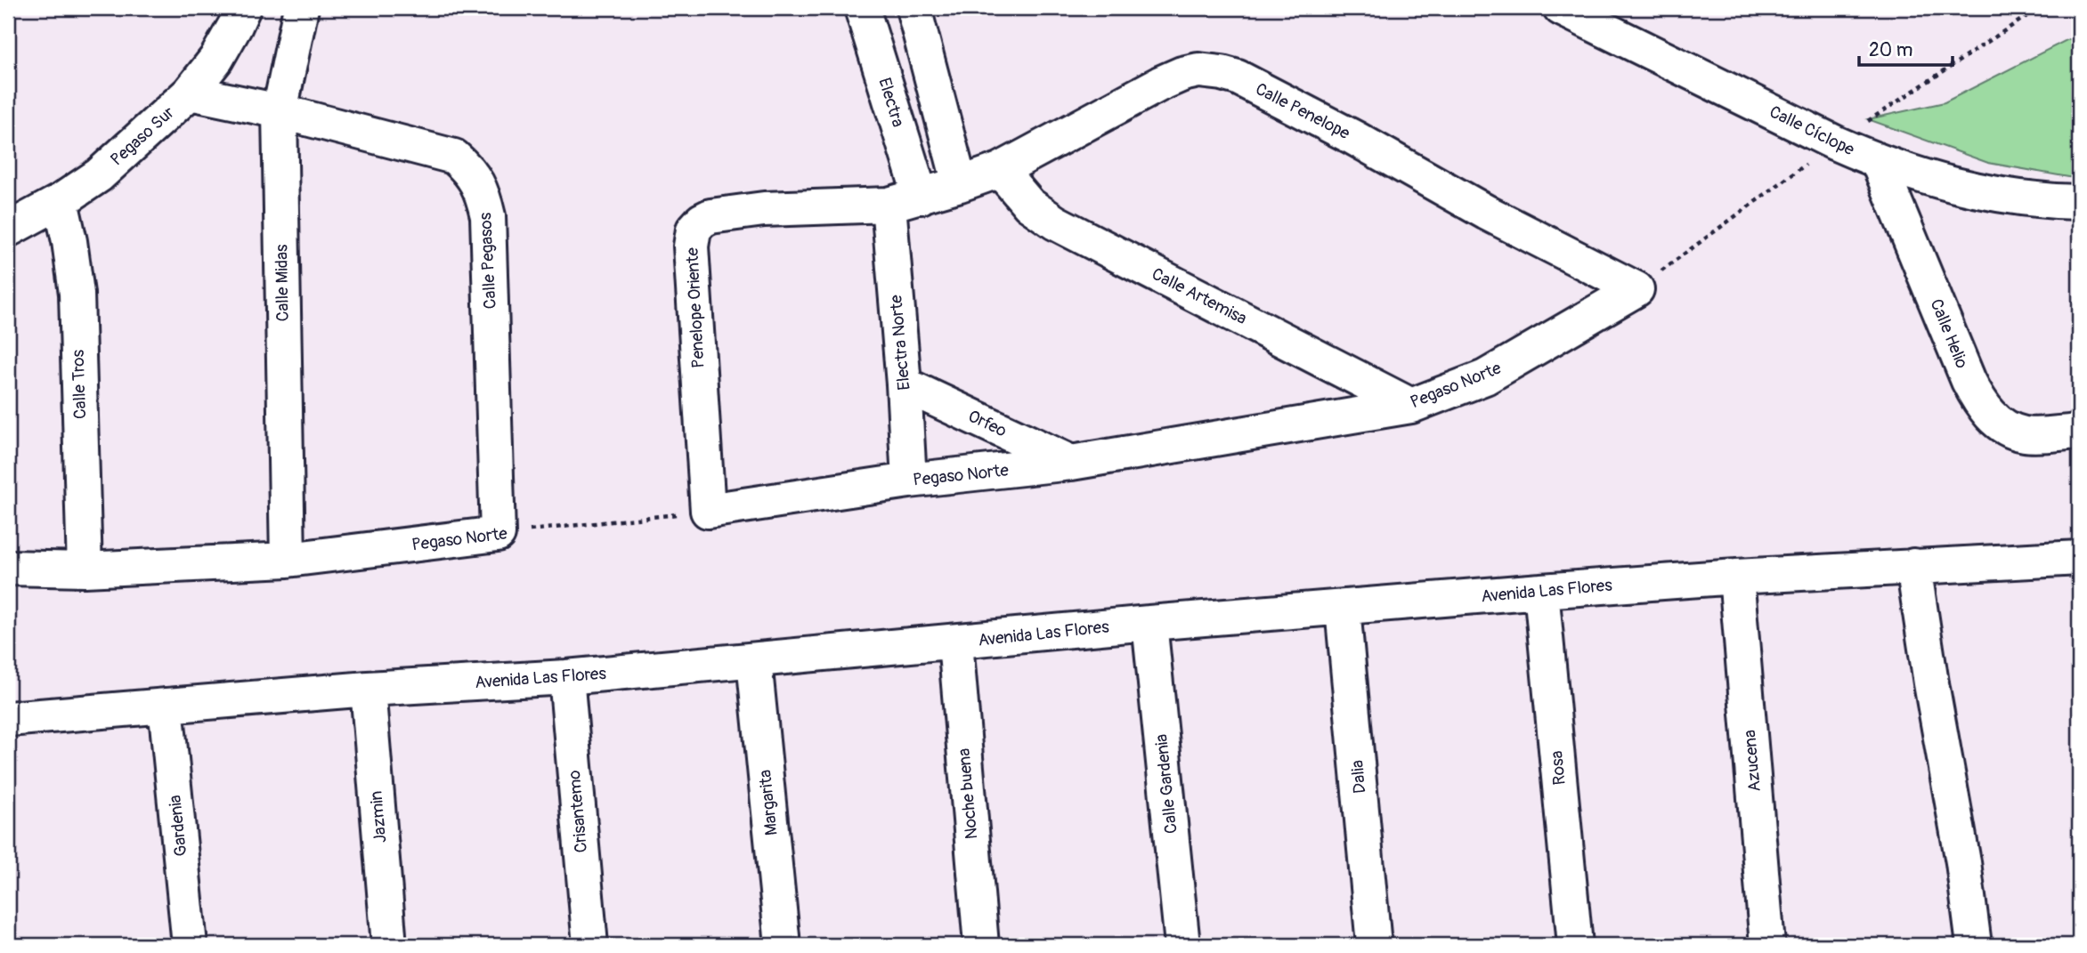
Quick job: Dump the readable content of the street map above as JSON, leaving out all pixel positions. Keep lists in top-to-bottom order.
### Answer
{
  "streets": {
    "street": [
      "Electra",
      "Calle Penelope",
      "Calle Cíclope",
      "Pegaso Sur",
      "Calle Pegasos",
      "Calle Midas",
      "Calle Artemisa",
      "Penelope Oriente",
      "Calle Helio",
      "Electra Norte",
      "Calle Tros",
      "Pegaso Norte",
      "Orfeo",
      "Avenida Las Flores",
      "Azucena",
      "Rosa",
      "Dalia",
      "Calle Gardenia",
      "Noche buena",
      "Margarita",
      "Crisantemo",
      "Jazmin",
      "Gardenia"
    ]
  },
  "crossings": [
    ["Electra", "Penelope Oriente"],
    ["Electra", "Electra Norte"],
    ["Calle Penelope", "Calle Artemisa"],
    ["Calle Penelope", "Penelope Oriente"],
    ["Calle Penelope", "Pegaso Norte"],
    ["Calle Cíclope", "Calle Helio"],
    ["Pegaso Sur", "Calle Pegasos"],
    ["Pegaso Sur", "Calle Tros"],
    ["Calle Pegasos", "Calle Midas"],
    ["Calle Pegasos", "Pegaso Norte"],
    ["Calle Midas", "Pegaso Norte"],
    ["Calle Artemisa", "Pegaso Norte"],
    ["Penelope Oriente", "Electra Norte"],
    ["Penelope Oriente", "Pegaso Norte"],
    ["Electra Norte", "Pegaso Norte"],
    ["Electra Norte", "Orfeo"],
    ["Calle Tros", "Pegaso Norte"],
    ["Pegaso Norte", "Orfeo"],
    ["Avenida Las Flores", "Azucena"],
    ["Avenida Las Flores", "Rosa"],
    ["Avenida Las Flores", "Dalia"],
    ["Avenida Las Flores", "Calle Gardenia"],
    ["Avenida Las Flores", "Noche buena"],
    ["Avenida Las Flores", "Margarita"],
    ["Avenida Las Flores", "Crisantemo"],
    ["Avenida Las Flores", "Jazmin"],
    ["Avenida Las Flores", "Gardenia"]
  ],
  "scale_bar": "20 m"
}
